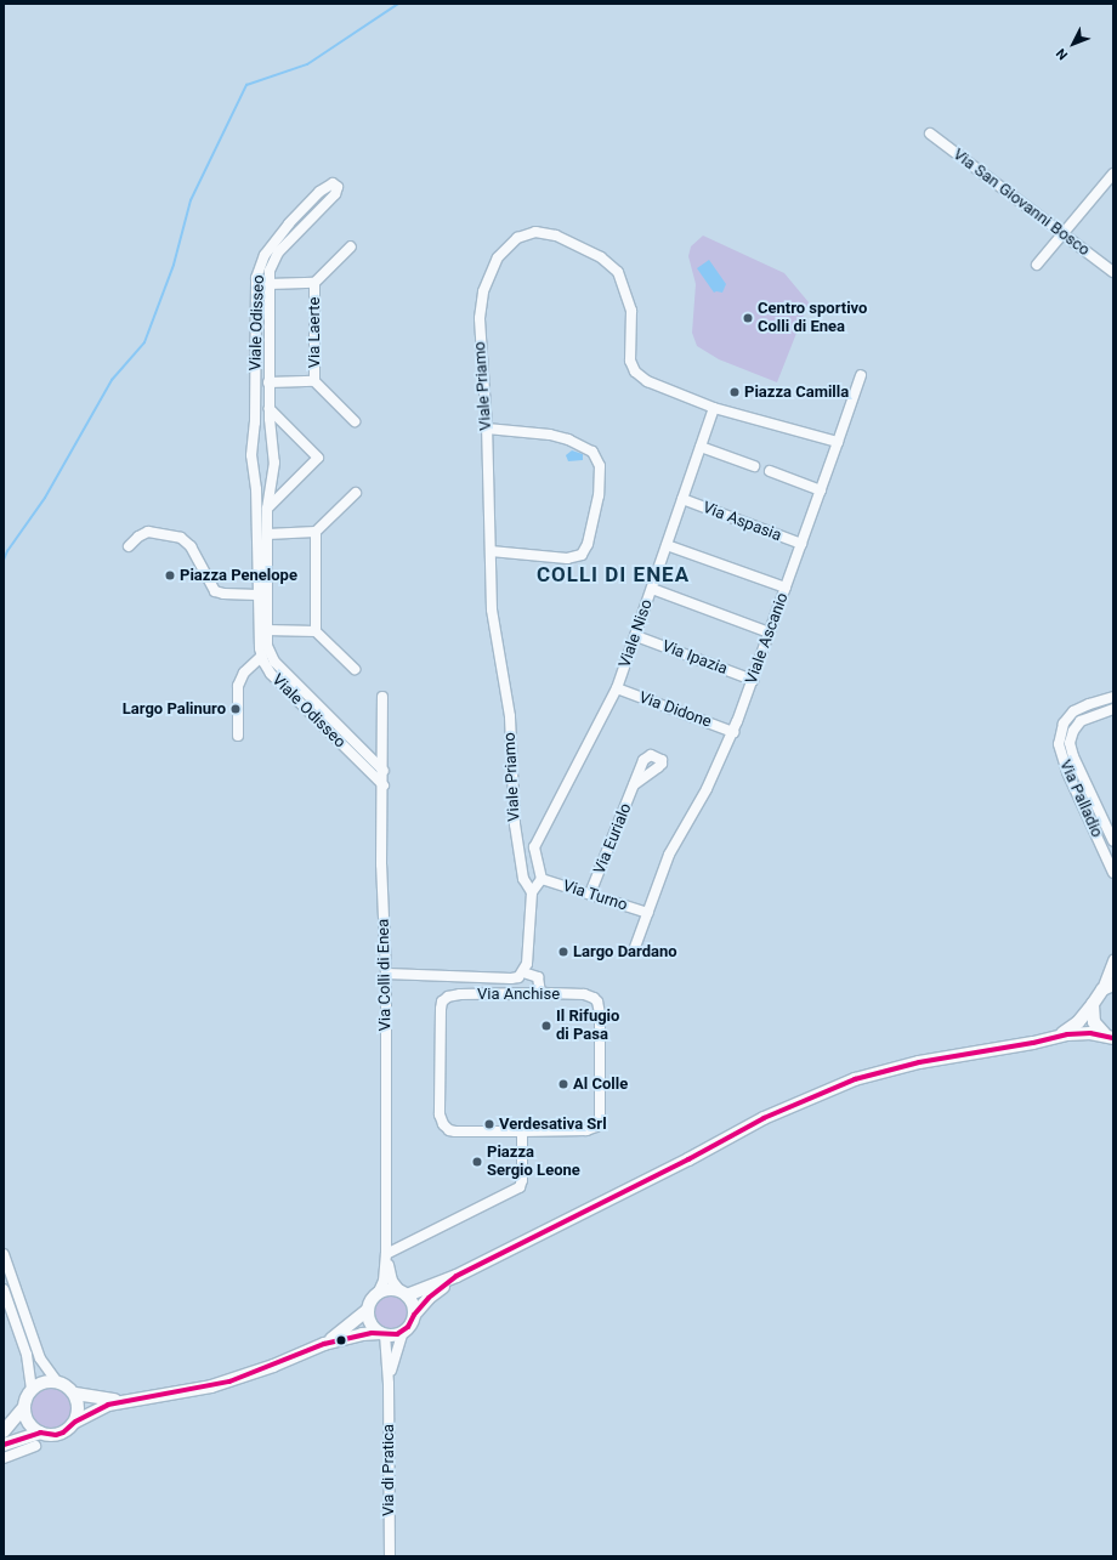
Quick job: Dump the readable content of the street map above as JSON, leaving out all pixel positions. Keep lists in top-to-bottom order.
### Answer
{
  "streets": {
    "street": [
      "Via San Giovanni Bosco",
      "Viale Odisseo",
      "Via Laerte",
      "Viale Priamo",
      "Via Aspasia",
      "Viale Niso",
      "Viale Ascanio",
      "Via Ipazia",
      "Via Didone",
      "Via Palladio",
      "Via Eurialo",
      "Via Turno",
      "Via Colli di Enea",
      "Via Anchise",
      "Via di Pratica"
    ]
  },
  "crossings": [
    ["Viale Odisseo", "Via Laerte"],
    ["Viale Odisseo", "Via Colli di Enea"],
    ["Viale Priamo", "Viale Niso"],
    ["Via Aspasia", "Viale Niso"],
    ["Via Aspasia", "Viale Ascanio"],
    ["Viale Niso", "Via Ipazia"],
    ["Viale Niso", "Via Didone"],
    ["Viale Ascanio", "Via Ipazia"],
    ["Viale Ascanio", "Via Didone"],
    ["Viale Ascanio", "Via Turno"],
    ["Via Eurialo", "Via Turno"],
    ["Via Colli di Enea", "Via di Pratica"]
  ],
  "districts": ["COLLI DI ENEA"],
  "places": [
    "Centro sportivo Colli di Enea",
    "Piazza Camilla",
    "Piazza Penelope",
    "Largo Palinuro",
    "Largo Dardano",
    "Il Rifugio di Pasa",
    "Al Colle",
    "Verdesativa Srl",
    "Piazza Sergio Leone"
  ],
  "north": "bottom left"
}
